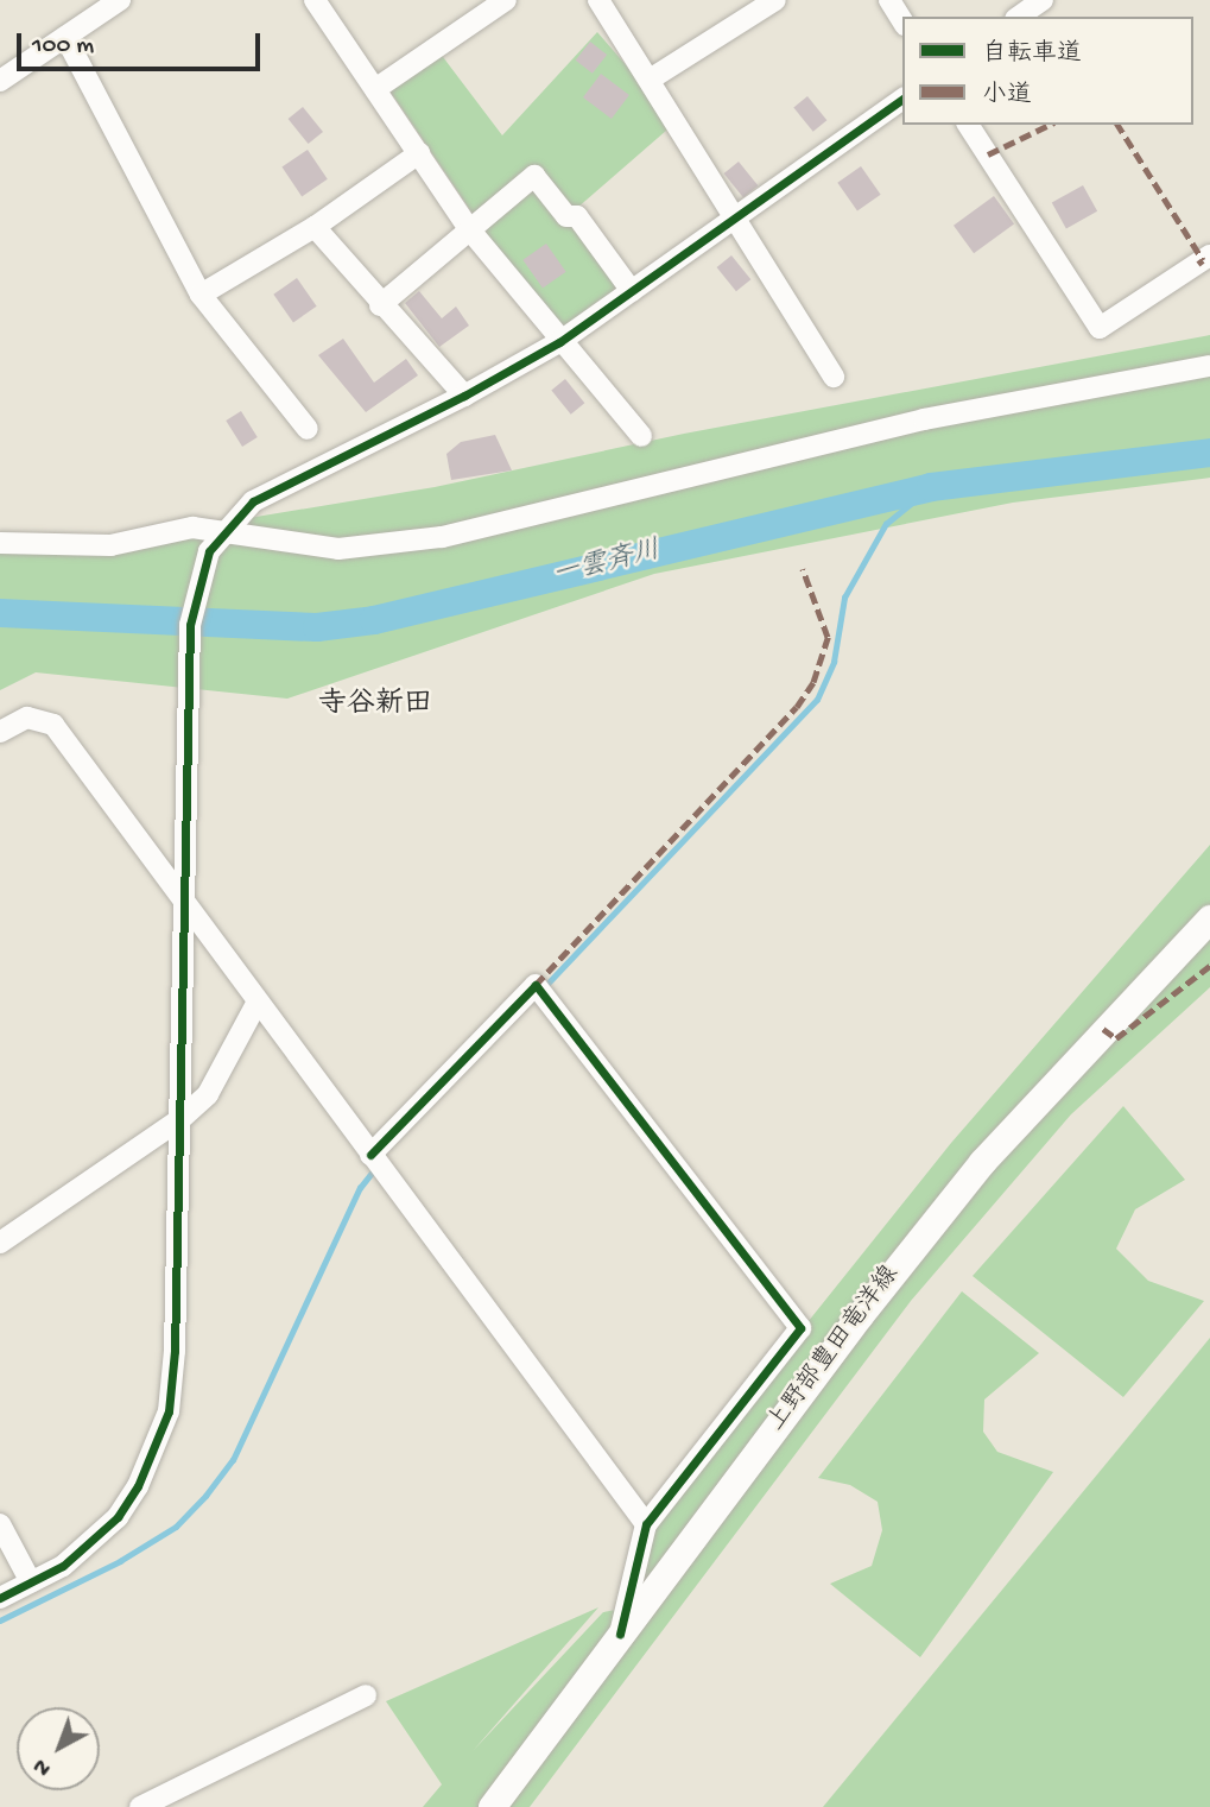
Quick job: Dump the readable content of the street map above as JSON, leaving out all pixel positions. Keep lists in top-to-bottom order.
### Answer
{
  "streets": {
    "main road": ["上野部豊田竜洋線"]
  },
  "districts": ["寺谷新田"],
  "water": ["一雲斉川"],
  "legend": ["自転車道", "小道"],
  "scale_bar": "100 m",
  "north": "bottom left"
}
